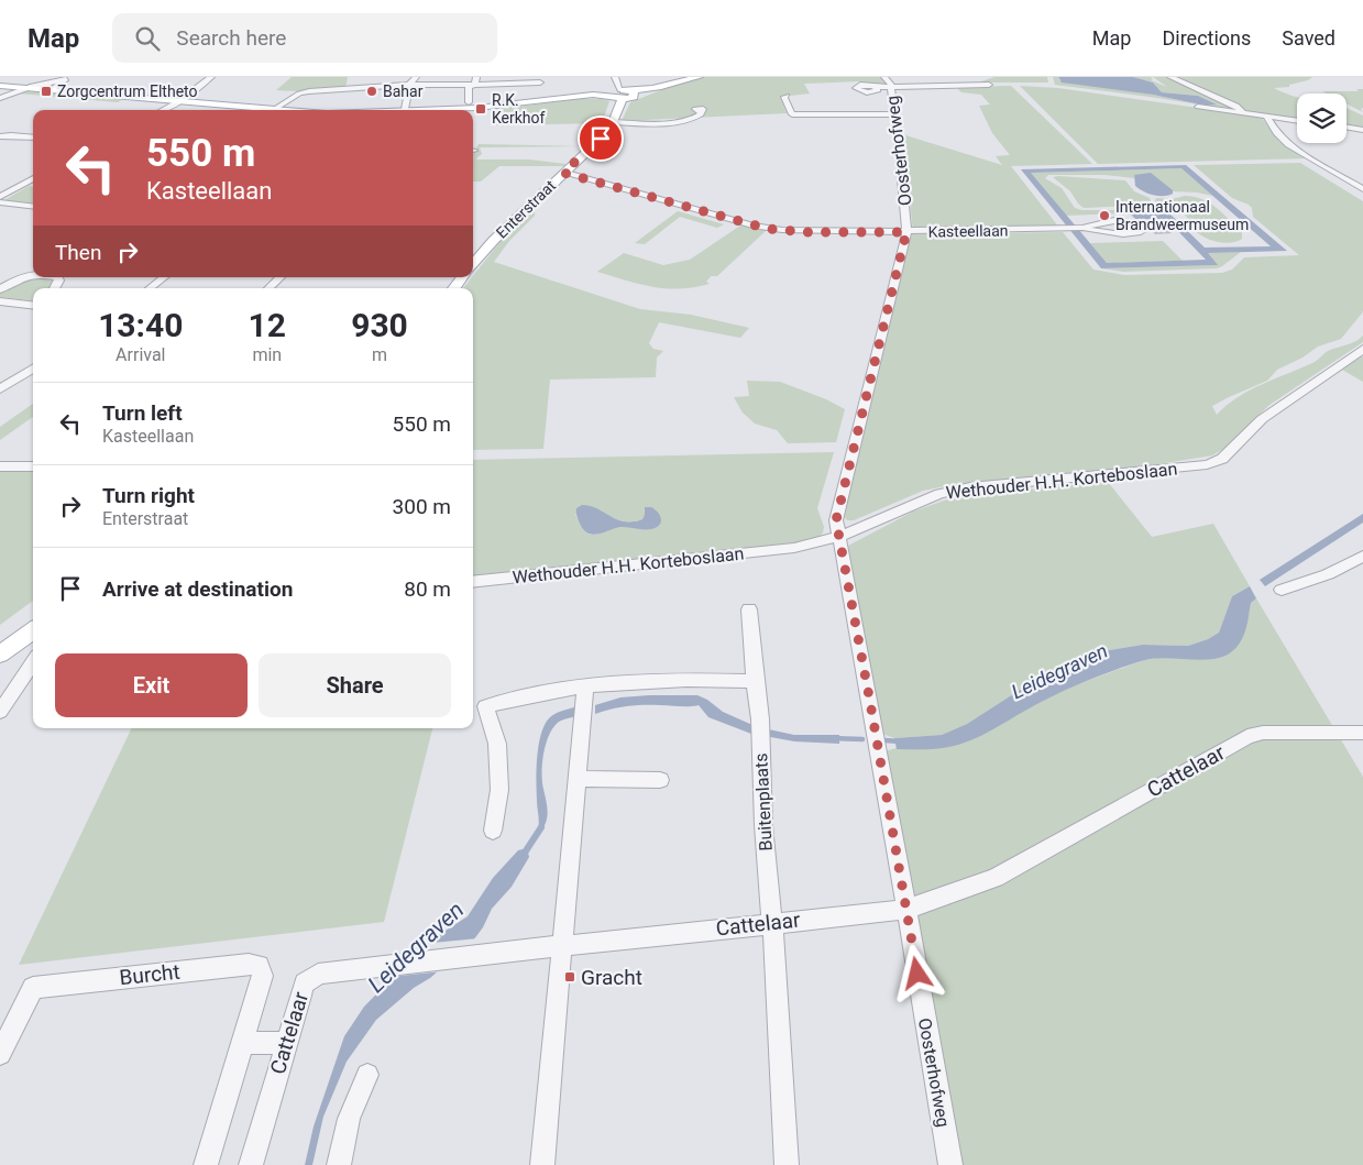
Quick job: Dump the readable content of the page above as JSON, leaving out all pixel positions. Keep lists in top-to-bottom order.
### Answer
{
  "streets": {
    "main road": ["Enterstraat"],
    "street": [
      "Oosterhofweg",
      "Kasteellaan",
      "Wethouder H.H. Korteboslaan",
      "Cattelaar",
      "Buitenplaats",
      "Burcht"
    ]
  },
  "crossings": [
    ["Oosterhofweg", "Kasteellaan"],
    ["Oosterhofweg", "Wethouder H.H. Korteboslaan"],
    ["Oosterhofweg", "Cattelaar"],
    ["Enterstraat", "Kasteellaan"],
    ["Cattelaar", "Buitenplaats"]
  ],
  "water": ["Leidegraven"],
  "places": {
    "transit": ["Zorgcentrum Eltheto", "R.K. Kerkhof", "Gracht"],
    "other": ["Bahar", "Internationaal Brandweermuseum"]
  },
  "page": {
    "header": "Map",
    "search": "Search here",
    "nav": ["Map", "Directions", "Saved"],
    "turn": ["550 m", "Kasteellaan"],
    "then": "Then",
    "eta": [
      "13:40",
      "Arrival",
      "12",
      "min",
      "930",
      "m"
    ],
    "list": [
      {
        "name": "Turn left",
        "note": "Kasteellaan",
        "value": "550 m"
      },
      {
        "name": "Turn right",
        "note": "Enterstraat",
        "value": "300 m"
      },
      {
        "name": "Arrive at destination",
        "value": "80 m"
      }
    ],
    "buttons": ["Exit", "Share"]
  }
}
